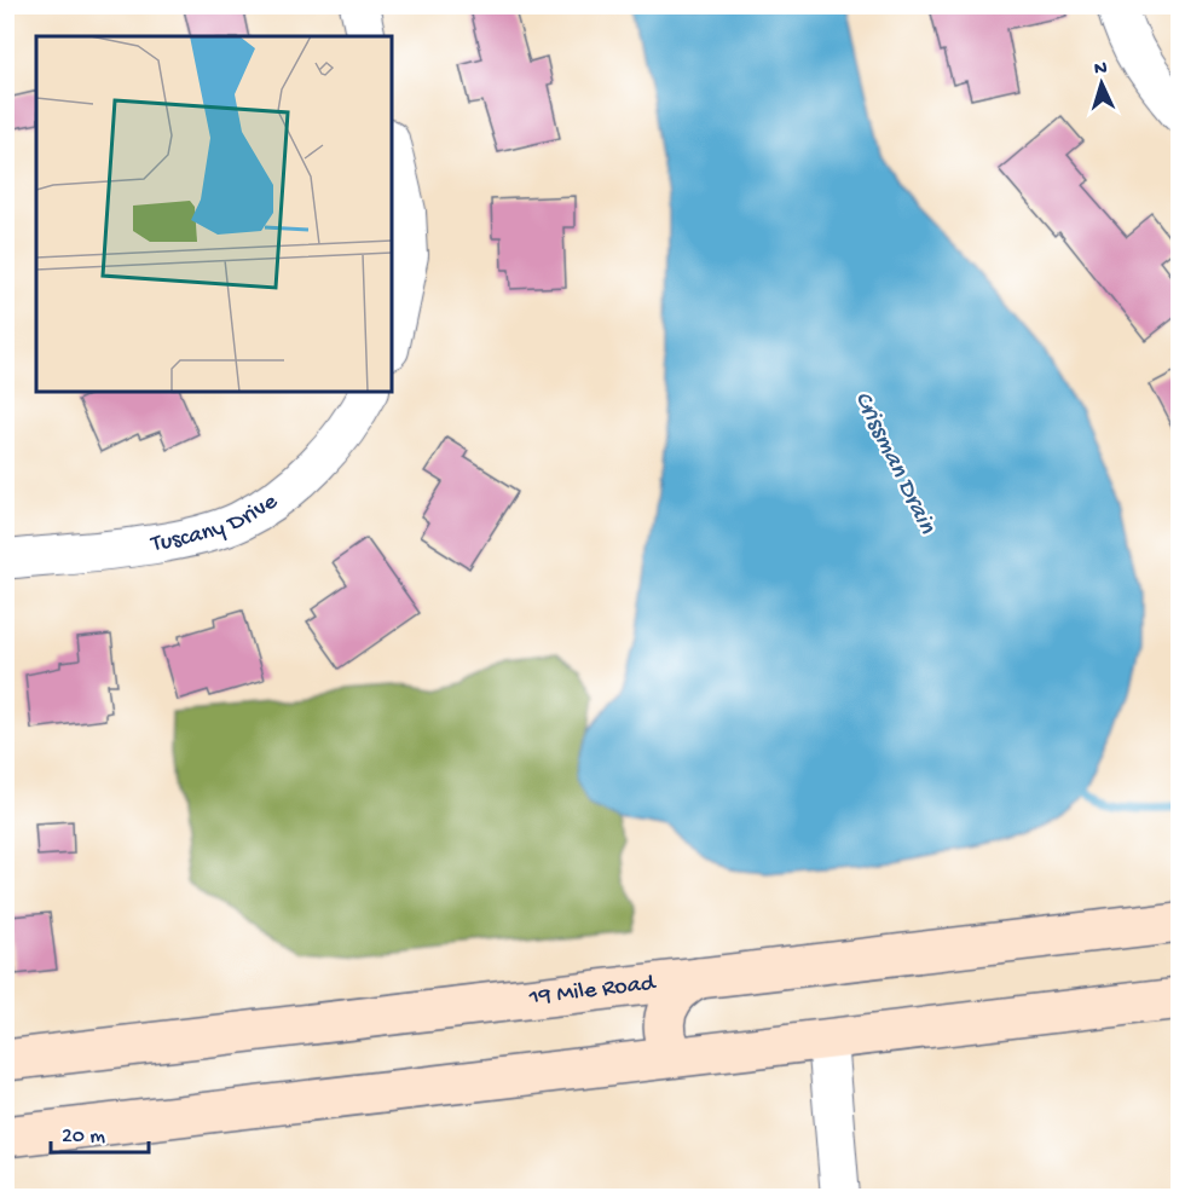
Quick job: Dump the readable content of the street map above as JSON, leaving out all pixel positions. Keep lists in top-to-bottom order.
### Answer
{
  "streets": {
    "main road": ["19 Mile Road"],
    "street": ["Tuscany Drive"]
  },
  "water": ["Crissman Drain"],
  "scale_bar": "20 m",
  "north": "top"
}
